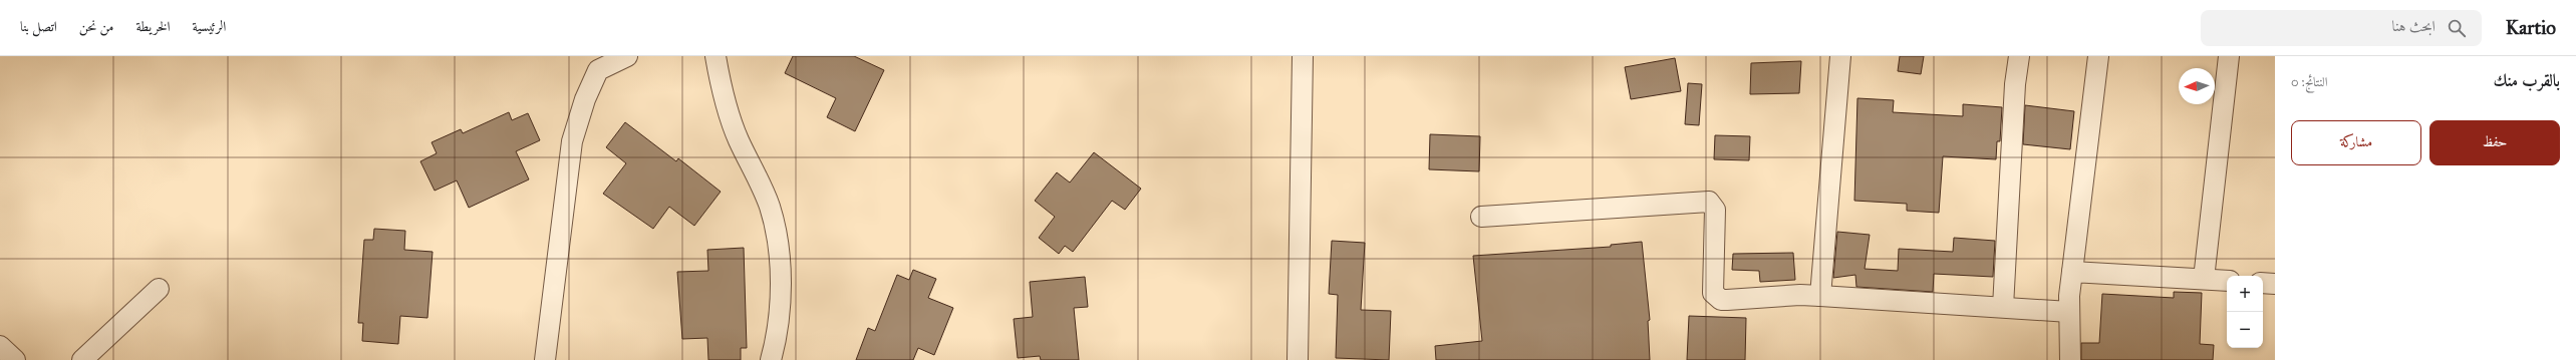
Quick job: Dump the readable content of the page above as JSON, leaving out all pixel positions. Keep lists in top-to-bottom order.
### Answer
{
  "north": "left",
  "page": {
    "header": "Kartio",
    "search": "ابحث هنا",
    "nav": [
      "الرئيسية",
      "الخريطة",
      "من نحن",
      "اتصل بنا"
    ],
    "heading": ["بالقرب منك", "النتائج: 0"],
    "buttons": ["حفظ", "مشاركة"],
    "map_buttons": ["+", "−"]
  }
}
